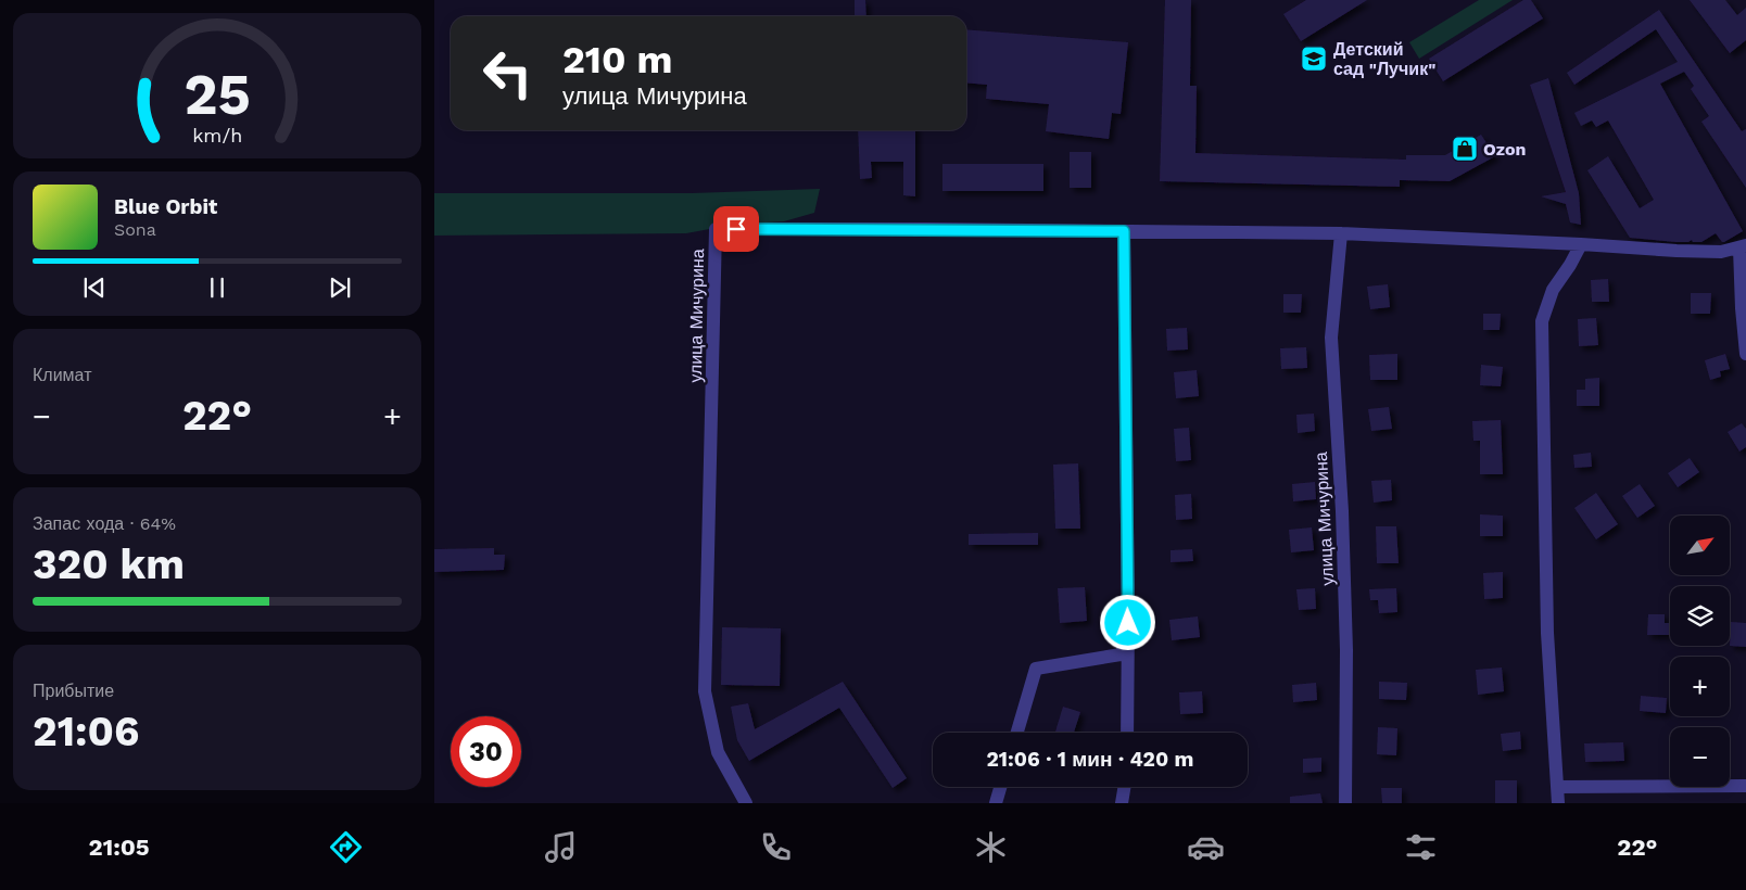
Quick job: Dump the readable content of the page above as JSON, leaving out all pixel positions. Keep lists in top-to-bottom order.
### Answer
{
  "streets": {
    "street": ["улица Мичурина"]
  },
  "places": {
    "school or university": ["Детский сад \"Лучик\""],
    "shop": ["Ozon"]
  },
  "north": "top right",
  "page": {
    "turn": ["210 m", "улица Мичурина"],
    "song": ["Blue Orbit", "Sona"],
    "tile": [
      "Климат",
      ["Запас хода · 64%", "320 km"],
      ["Прибытие", "21:06"]
    ],
    "heat": ["−", "22°", "+"],
    "map_buttons": ["+", "−"],
    "limit": "30",
    "trip": "21:06 · 1 мин · 420 m",
    "tabs": ["21:05", "22°"],
    "gauge": ["25", "km/h"]
  }
}
